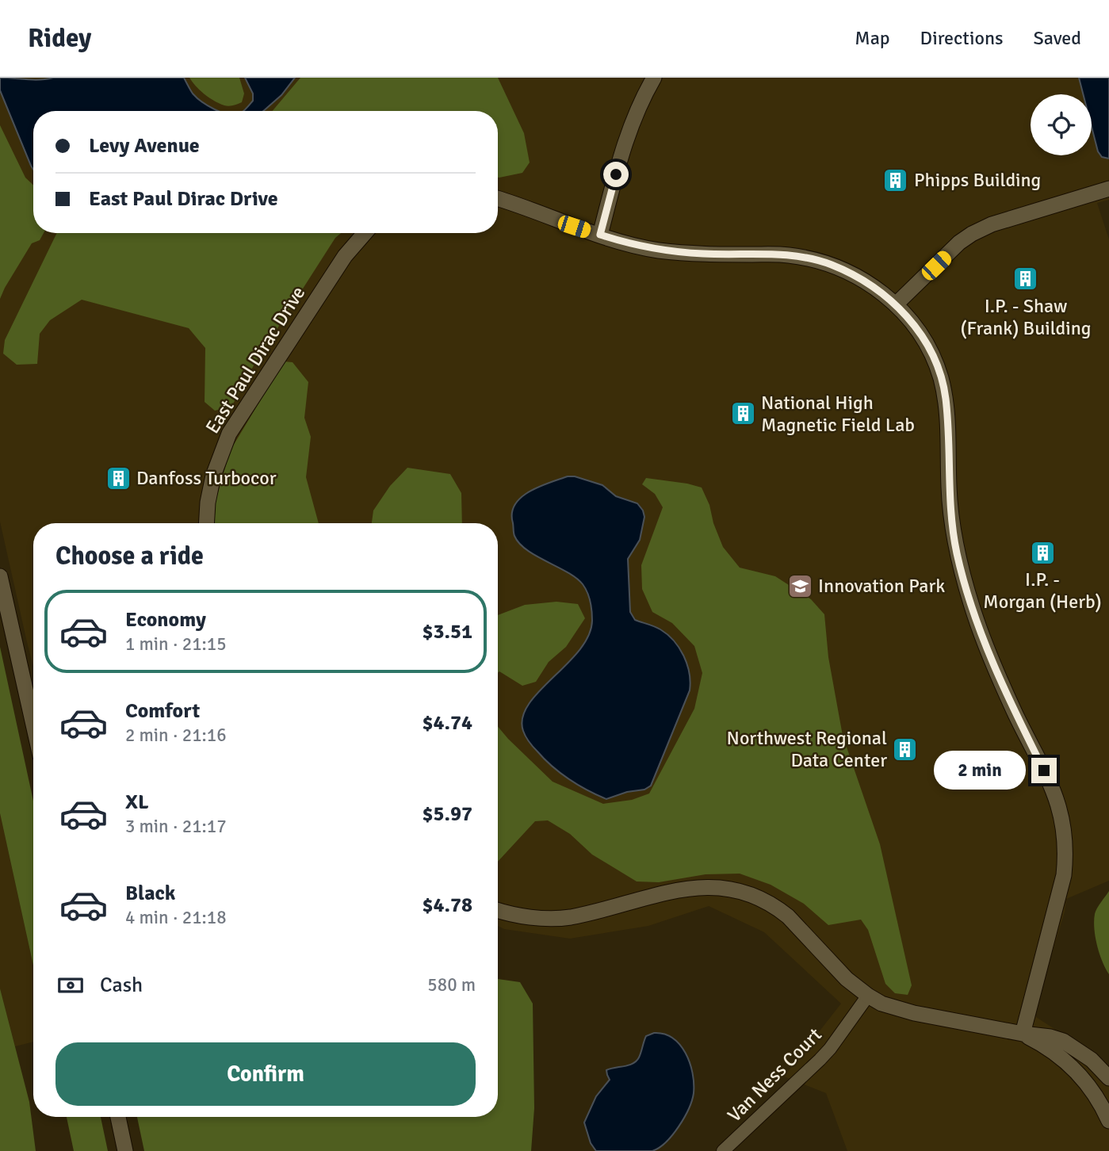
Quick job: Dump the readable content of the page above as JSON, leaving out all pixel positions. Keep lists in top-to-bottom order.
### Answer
{
  "streets": {
    "street": ["East Paul Dirac Drive", "Van Ness Court"]
  },
  "places": {
    "building": [
      "Phipps Building",
      "I.P. - Shaw (Frank) Building",
      "National High Magnetic Field Lab",
      "Danfoss Turbocor",
      "I.P. - Morgan (Herb)",
      "Northwest Regional Data Center"
    ],
    "school or university": ["Innovation Park"]
  },
  "page": {
    "header": "Ridey",
    "nav": ["Map", "Directions", "Saved"],
    "banner": ["Levy Avenue", "East Paul Dirac Drive"],
    "heading": "Choose a ride",
    "list": [
      {
        "name": "Economy",
        "note": "1 min · 21:15",
        "value": "$3.51"
      },
      {
        "name": "Comfort",
        "note": "2 min · 21:16",
        "value": "$4.74"
      },
      {
        "name": "XL",
        "note": "3 min · 21:17",
        "value": "$5.97"
      },
      {
        "name": "Black",
        "note": "4 min · 21:18",
        "value": "$4.78"
      }
    ],
    "bubble": "2 min",
    "pay": ["Cash", "580 m"],
    "buttons": "Confirm"
  }
}
